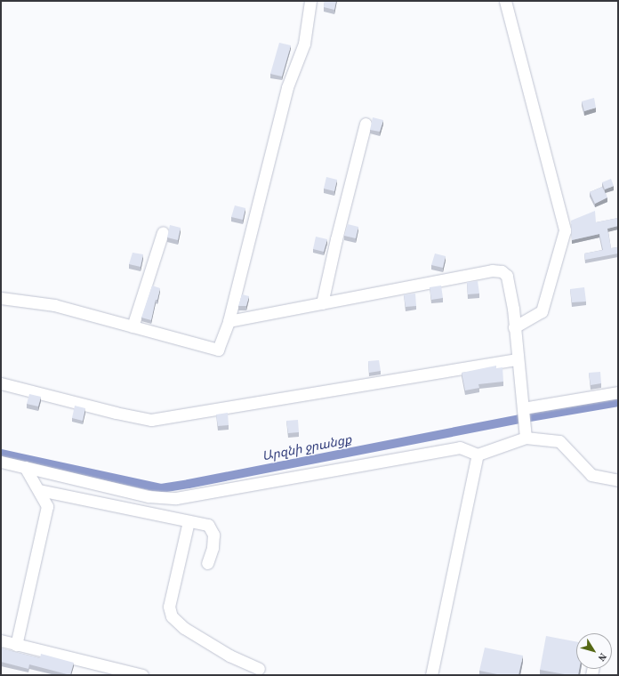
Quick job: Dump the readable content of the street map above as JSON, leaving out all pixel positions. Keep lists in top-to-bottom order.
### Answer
{
  "water": ["Արզնի ջրանցք"],
  "north": "bottom right"
}
